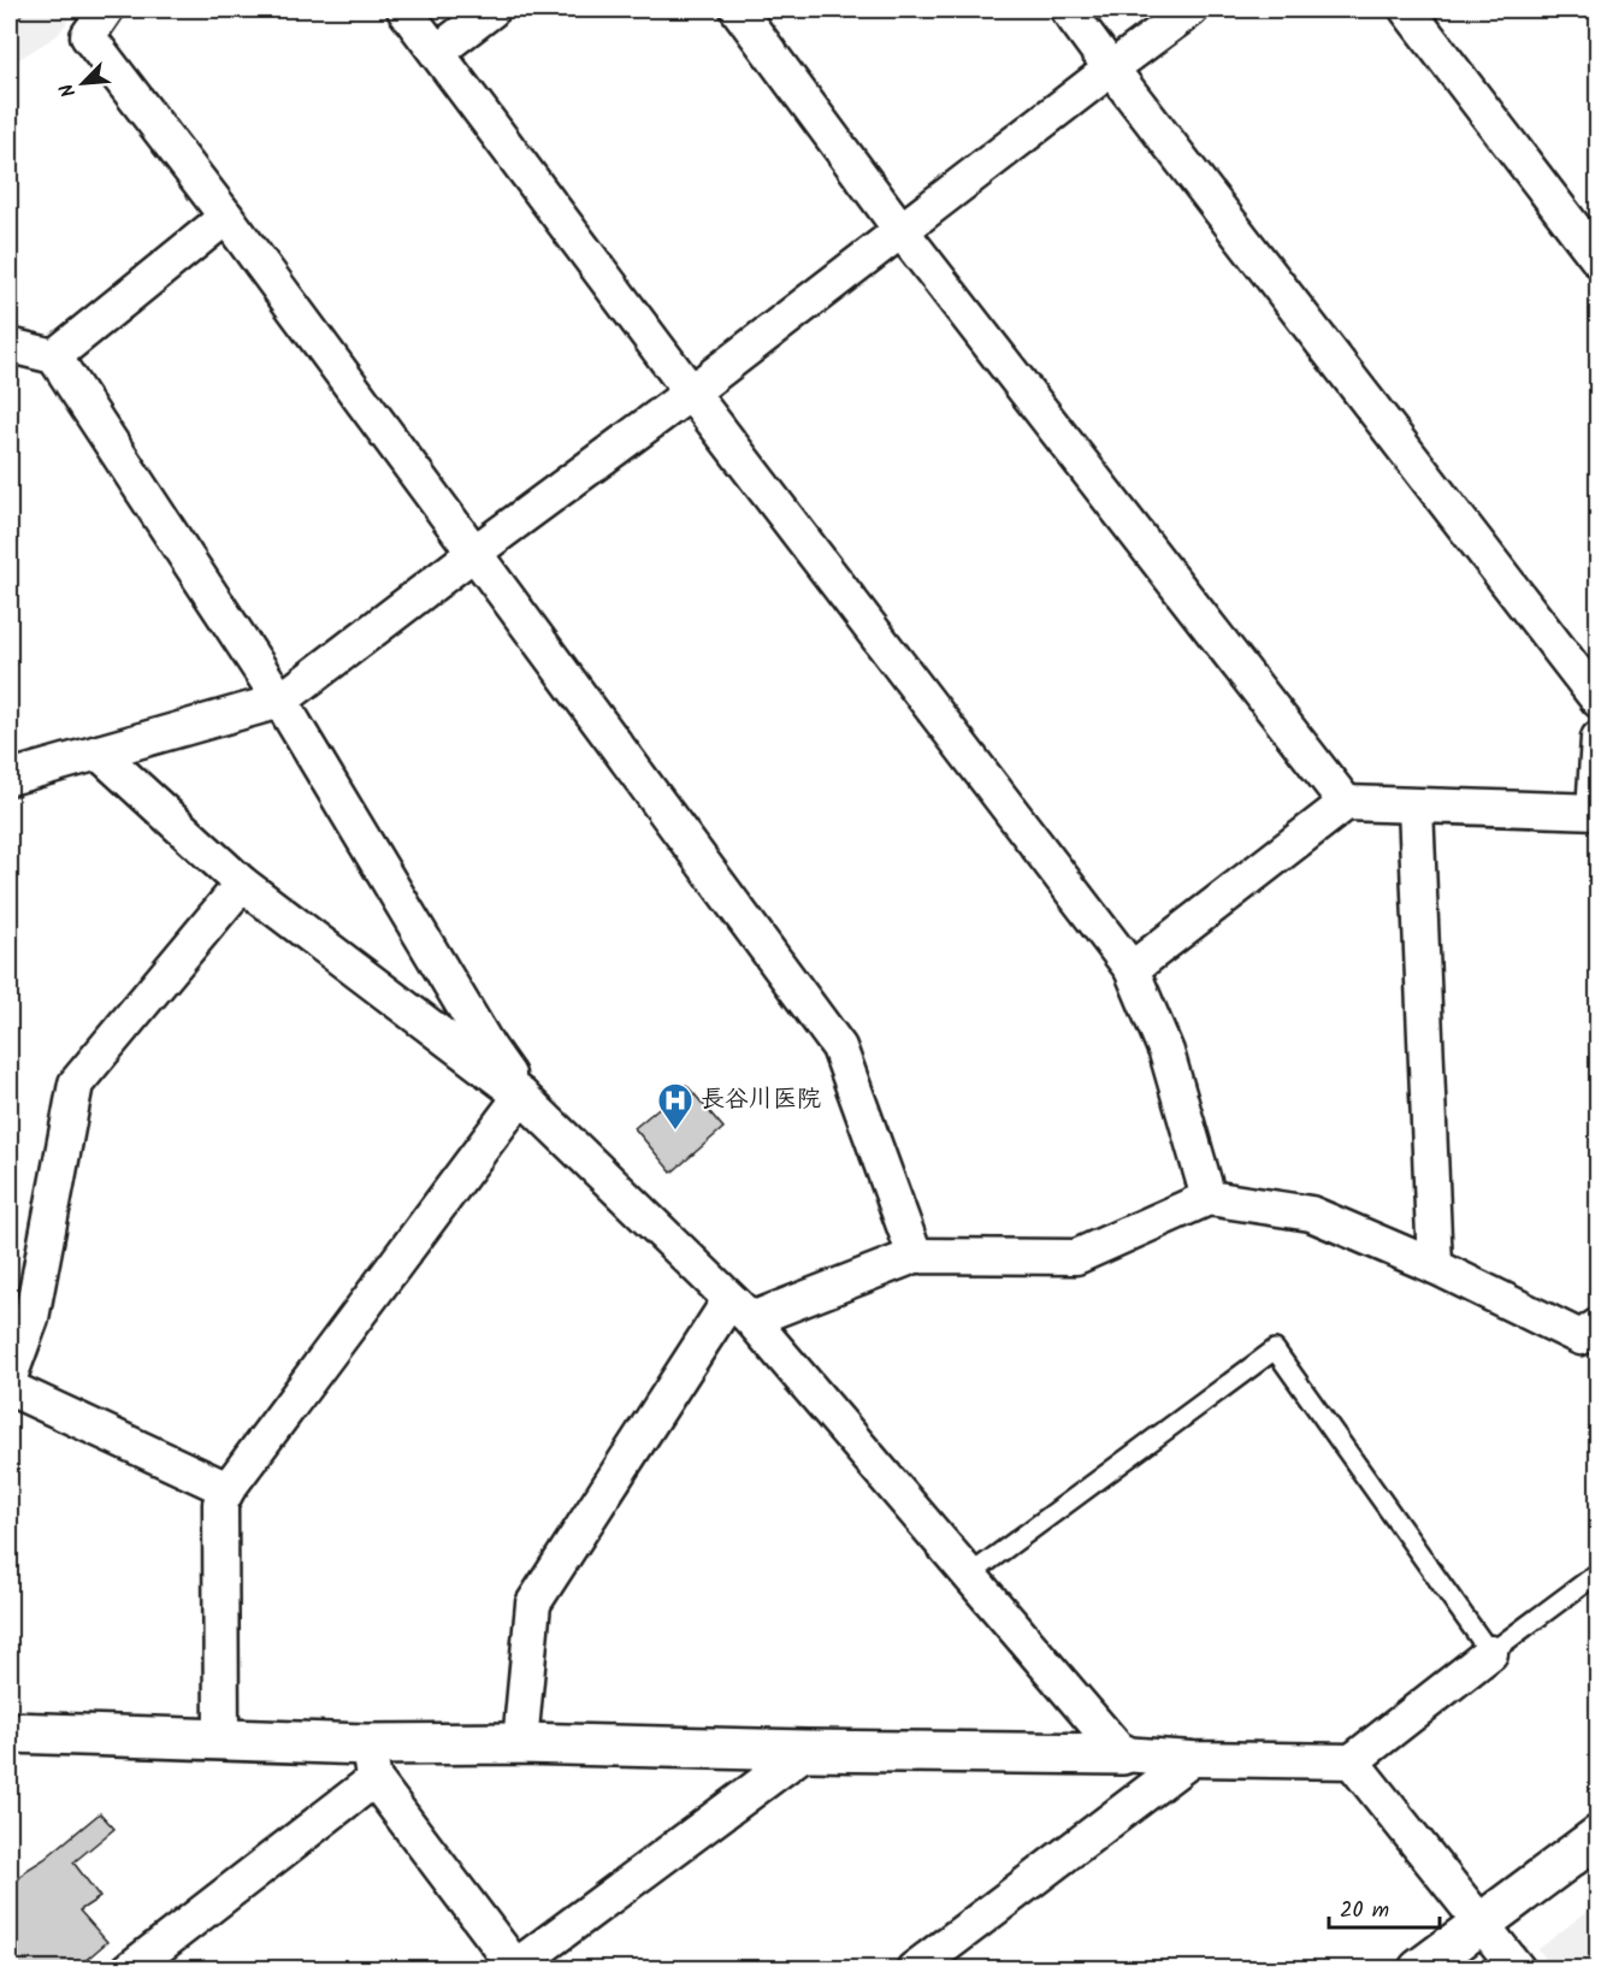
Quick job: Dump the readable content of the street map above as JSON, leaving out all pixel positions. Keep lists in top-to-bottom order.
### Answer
{
  "places": {
    "hospital": ["長谷川医院"]
  },
  "scale_bar": "20 m",
  "north": "bottom left"
}
